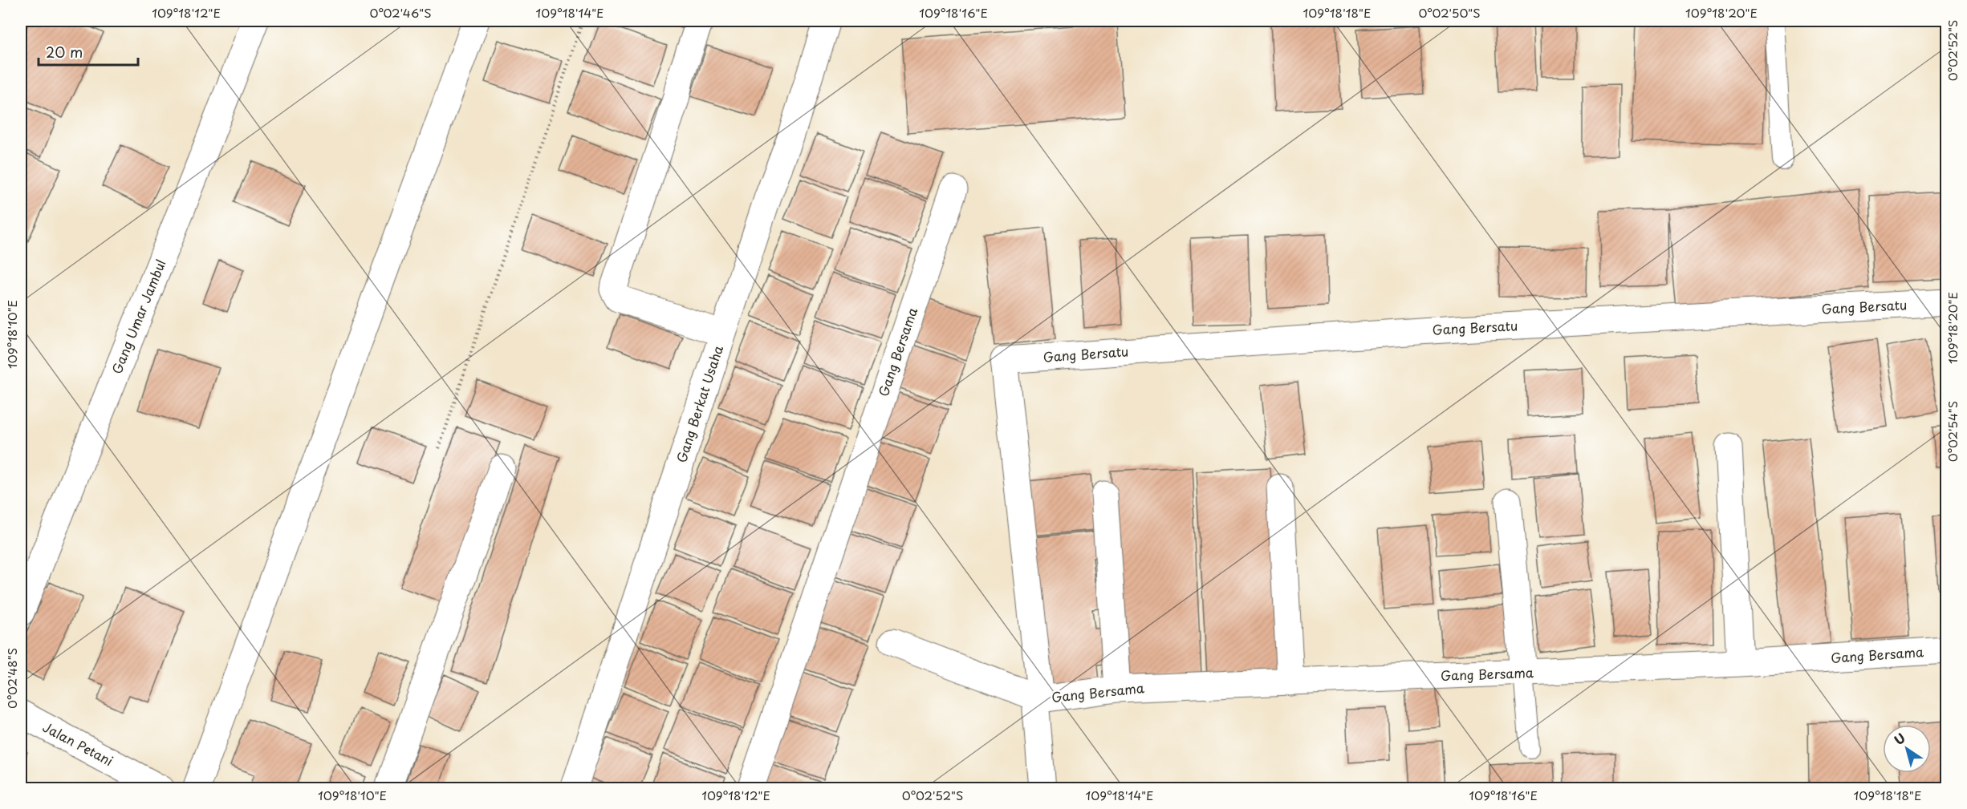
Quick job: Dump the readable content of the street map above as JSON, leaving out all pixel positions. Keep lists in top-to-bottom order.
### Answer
{
  "streets": {
    "street": [
      "Gang Bersatu",
      "Gang Umar Jambul",
      "Gang Bersama",
      "Gang Berkat Usaha",
      "Jalan Petani"
    ]
  },
  "crossings": [
    ["Gang Bersatu", "Gang Bersama"]
  ],
  "scale_bar": "20 m",
  "north": "top left",
  "coordinates": [
    "109°18'12\"E",
    "0°02'46\"S",
    "109°18'14\"E",
    "109°18'16\"E",
    "109°18'18\"E",
    "0°02'50\"S",
    "109°18'20\"E",
    "0°02'52\"S",
    "109°18'10\"E",
    "0°02'54\"S",
    "0°02'48\"S"
  ]
}
